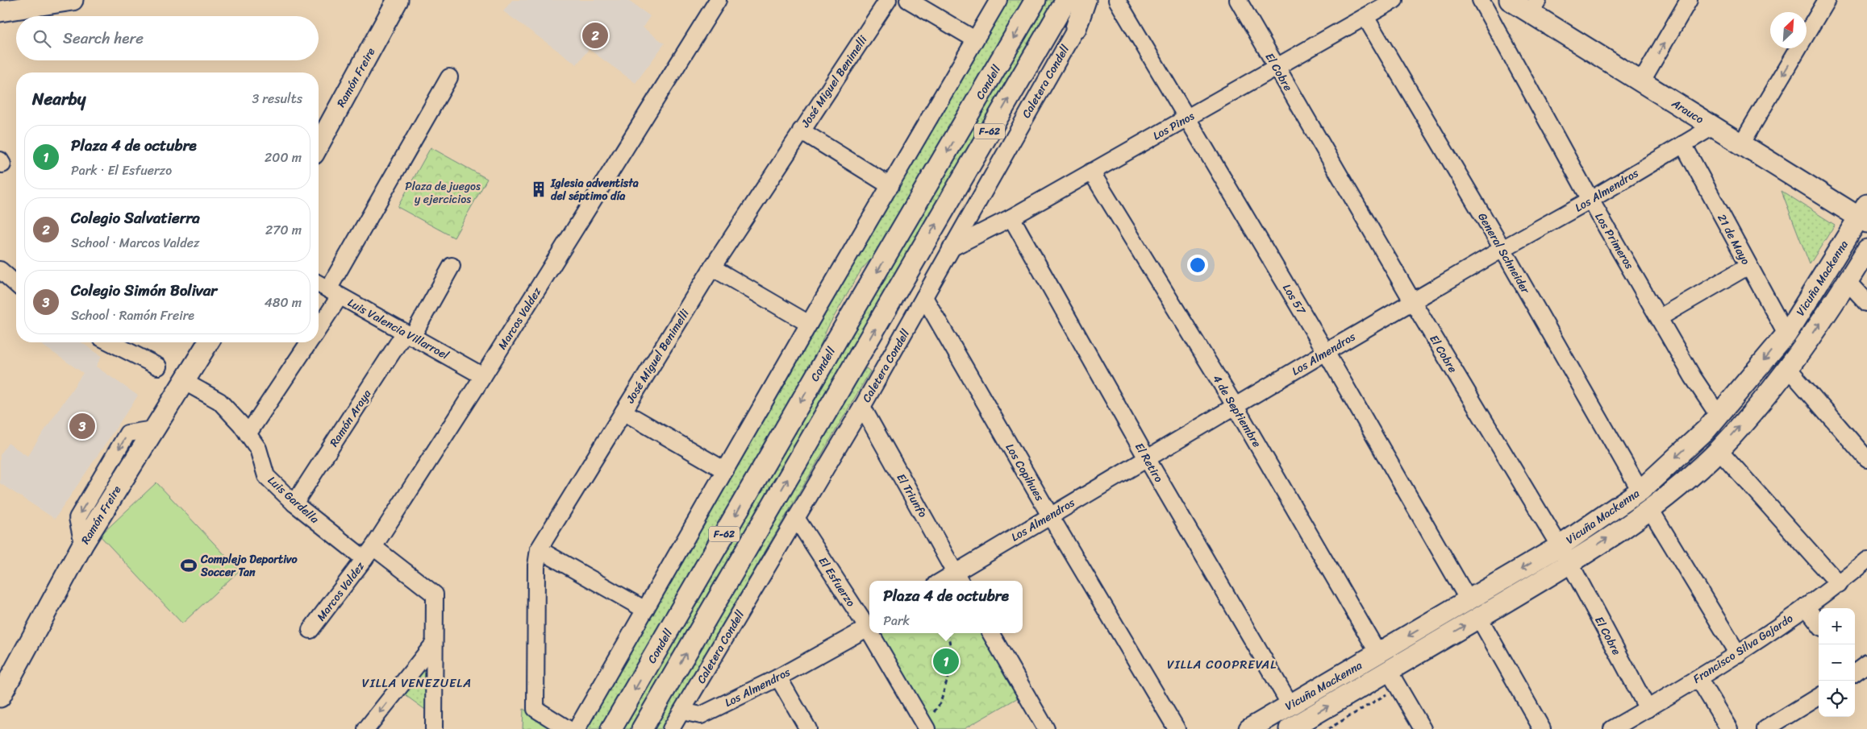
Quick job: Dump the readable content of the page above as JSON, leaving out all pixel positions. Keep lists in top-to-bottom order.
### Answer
{
  "streets": {
    "main road": [
      "Ramón Freire",
      "Condell",
      "Arauco",
      "F-62",
      "Vicuña Mackenna"
    ],
    "street": [
      "El Cobre",
      "José Miguel Benimelli",
      "Caletera Condell",
      "Los Pinos",
      "Los Almendros",
      "21 de Mayo",
      "Los Primeros",
      "General Schneider",
      "Los 57",
      "Marcos Valdez",
      "Luis Valencia Villarroel",
      "4 de Septiembre",
      "Ramón Araya",
      "El Retiro",
      "Los Copihues",
      "El Triunfo",
      "Luis Gardella",
      "El Esfuerzo",
      "Francisco Silva Gajardo"
    ]
  },
  "crossings": [
    ["El Cobre", "Los Pinos"],
    ["El Cobre", "Los Almendros"],
    ["El Cobre", "Vicuña Mackenna"],
    ["El Cobre", "Francisco Silva Gajardo"],
    ["Ramón Freire", "Luis Gardella"],
    ["Caletera Condell", "Los Pinos"],
    ["Caletera Condell", "Los Almendros"],
    ["Caletera Condell", "Los Copihues"],
    ["Caletera Condell", "El Triunfo"],
    ["Caletera Condell", "El Esfuerzo"],
    ["Arauco", "Los Almendros"],
    ["Arauco", "Vicuña Mackenna"],
    ["Los Pinos", "General Schneider"],
    ["Los Pinos", "Los 57"],
    ["Los Pinos", "4 de Septiembre"],
    ["Los Pinos", "El Retiro"],
    ["Los Almendros", "21 de Mayo"],
    ["Los Almendros", "Los Primeros"],
    ["Los Almendros", "General Schneider"],
    ["Los Almendros", "Los 57"],
    ["Los Almendros", "4 de Septiembre"],
    ["Los Almendros", "El Retiro"],
    ["Los Almendros", "Los Copihues"],
    ["Los Almendros", "El Triunfo"],
    ["21 de Mayo", "Vicuña Mackenna"],
    ["Los Primeros", "Vicuña Mackenna"],
    ["General Schneider", "Vicuña Mackenna"],
    ["Vicuña Mackenna", "Los 57"],
    ["Vicuña Mackenna", "4 de Septiembre"],
    ["Vicuña Mackenna", "El Retiro"],
    ["Marcos Valdez", "Luis Valencia Villarroel"],
    ["Marcos Valdez", "Luis Gardella"],
    ["Luis Valencia Villarroel", "Ramón Araya"],
    ["Ramón Araya", "Luis Gardella"]
  ],
  "districts": ["VILLA COOPREVAL", "VILLA VENEZUELA"],
  "parks": ["Plaza de juegos y ejercicios"],
  "places": {
    "building": ["Iglesia adventista del séptimo día"],
    "sports": ["Complejo Deportivo Soccer Tan"]
  },
  "north": "top right",
  "page": {
    "search": "Search here",
    "pins": ["2", "3", "1"],
    "heading": ["Nearby", "3 results"],
    "list": [
      {
        "mark": "1",
        "name": "Plaza 4 de octubre",
        "note": "Park · El Esfuerzo",
        "value": "200 m"
      },
      {
        "mark": "2",
        "name": "Colegio Salvatierra",
        "note": "School · Marcos Valdez",
        "value": "270 m"
      },
      {
        "mark": "3",
        "name": "Colegio Simón Bolivar",
        "note": "School · Ramón Freire",
        "value": "480 m"
      }
    ],
    "popup": ["Plaza 4 de octubre", "Park"],
    "map_buttons": ["+", "−"]
  }
}
